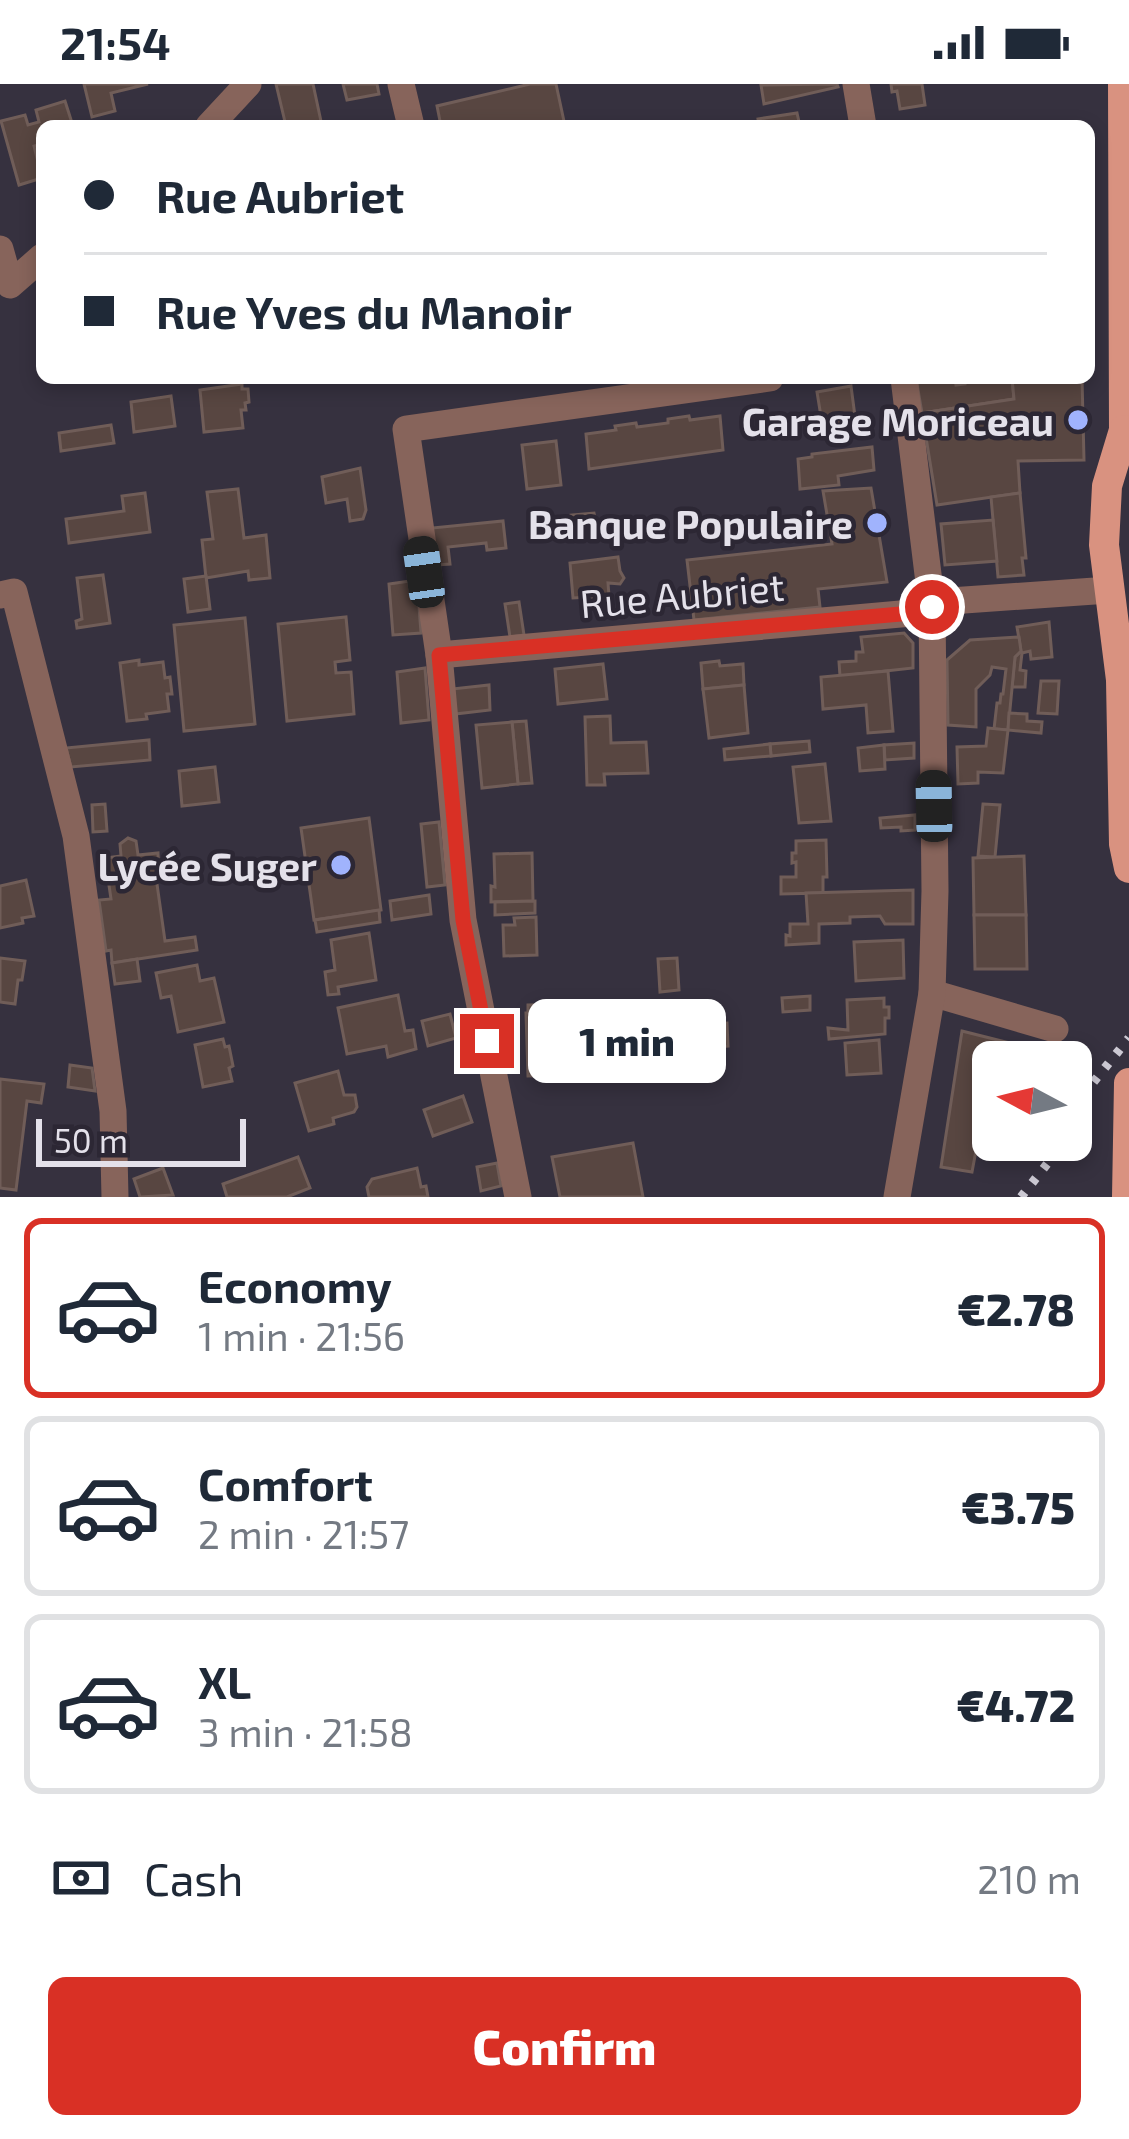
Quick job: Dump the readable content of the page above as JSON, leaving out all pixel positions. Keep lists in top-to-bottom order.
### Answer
{
  "streets": {
    "street": ["Rue Aubriet"]
  },
  "places": ["Garage Moriceau", "Banque Populaire", "Lycée Suger"],
  "scale_bar": "50 m",
  "north": "left",
  "page": {
    "status": "21:54",
    "banner": ["Rue Aubriet", "Rue Yves du Manoir"],
    "bubble": "1 min",
    "scale": "50 m",
    "list": [
      {
        "name": "Economy",
        "note": "1 min · 21:56",
        "value": "€2.78"
      },
      {
        "name": "Comfort",
        "note": "2 min · 21:57",
        "value": "€3.75"
      },
      {
        "name": "XL",
        "note": "3 min · 21:58",
        "value": "€4.72"
      }
    ],
    "pay": ["Cash", "210 m"],
    "buttons": "Confirm"
  }
}
